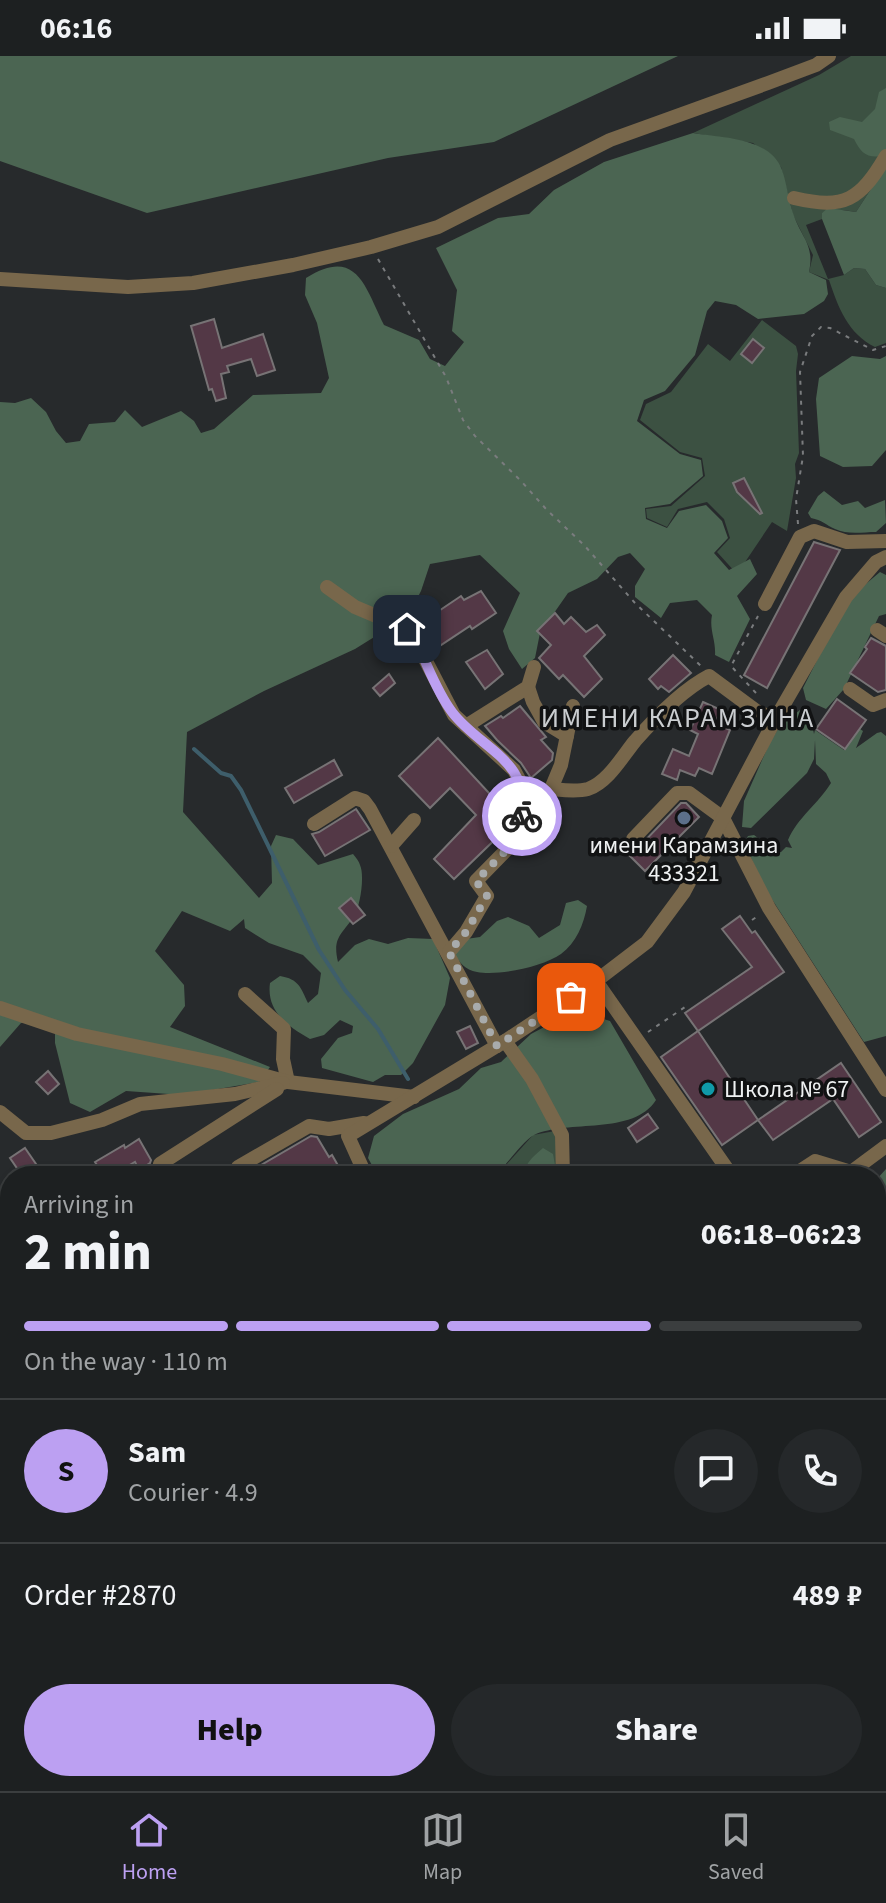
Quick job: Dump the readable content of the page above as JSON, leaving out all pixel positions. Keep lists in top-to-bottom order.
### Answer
{
  "districts": ["ИМЕНИ КАРАМЗИНА"],
  "places": ["имени Карамзина 433321", "Школа № 67"],
  "page": {
    "status": "06:16",
    "heading": ["2 min", "Arriving in", "06:18–06:23"],
    "panel": [
      "Sam",
      "Courier · 4.9",
      "Order #2870",
      "489 ₽"
    ],
    "bar": "On the way · 110 m",
    "round": "S",
    "buttons": ["Help", "Share"],
    "tabs": ["Home", "Map", "Saved"]
  }
}
